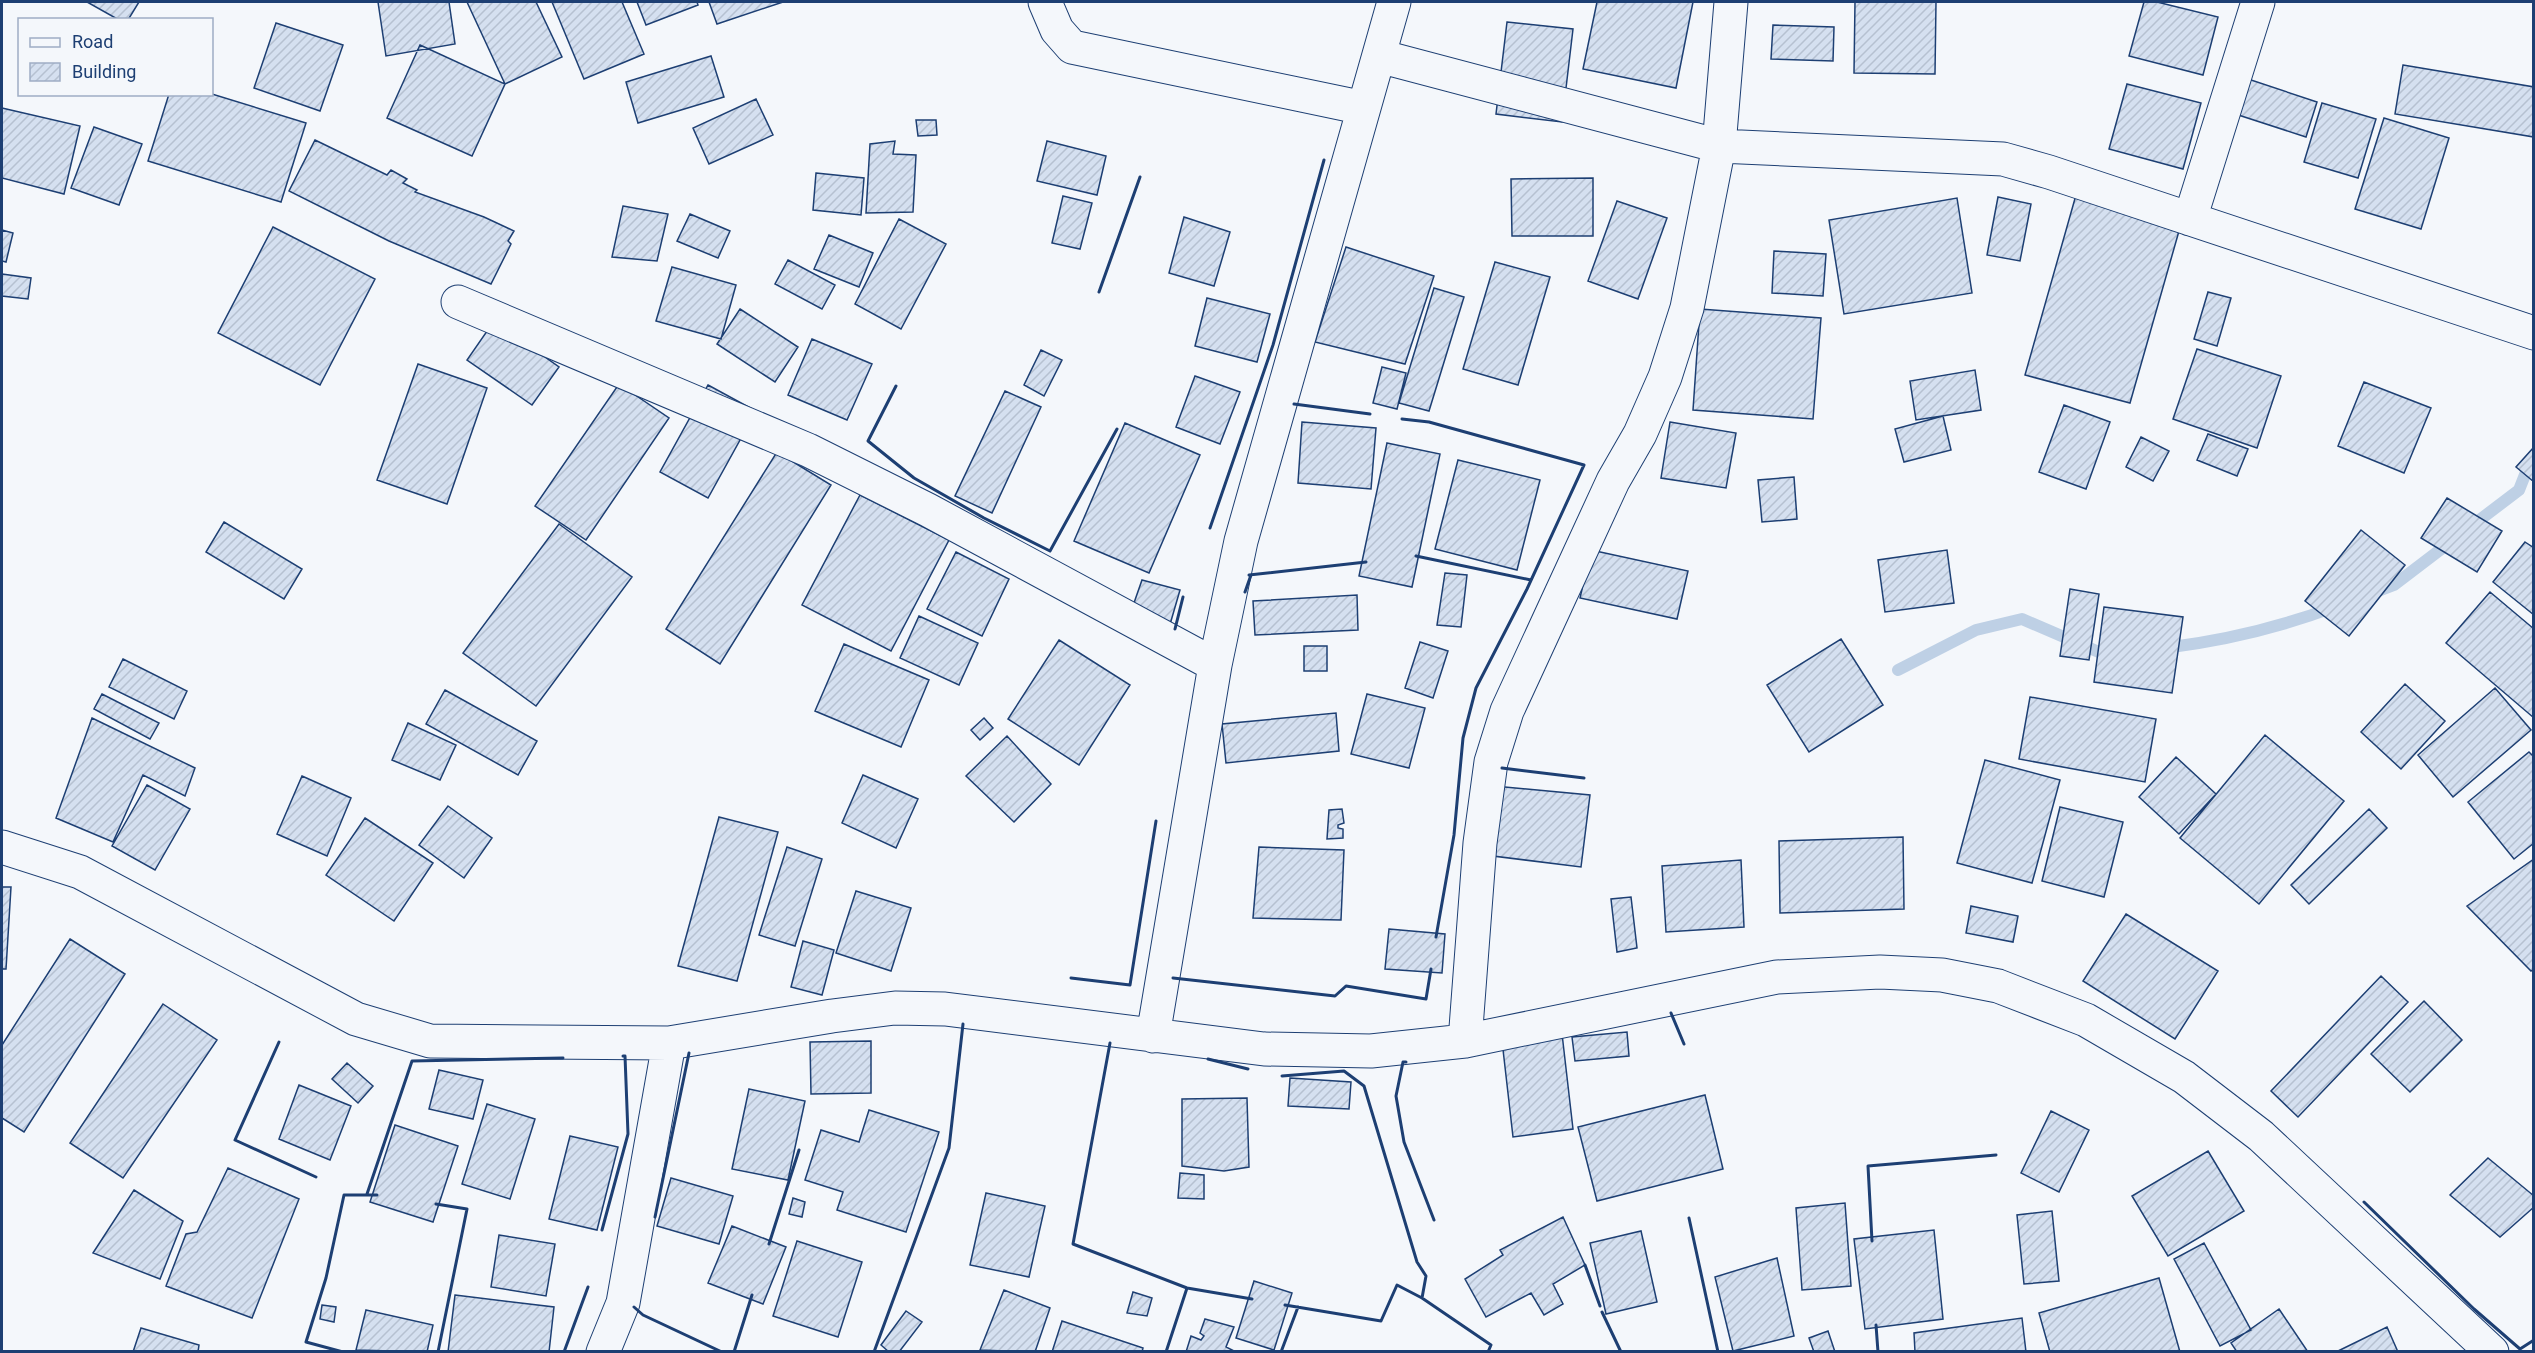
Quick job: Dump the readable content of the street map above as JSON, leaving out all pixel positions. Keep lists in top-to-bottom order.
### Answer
{
  "legend": ["Road", "Building"]
}
